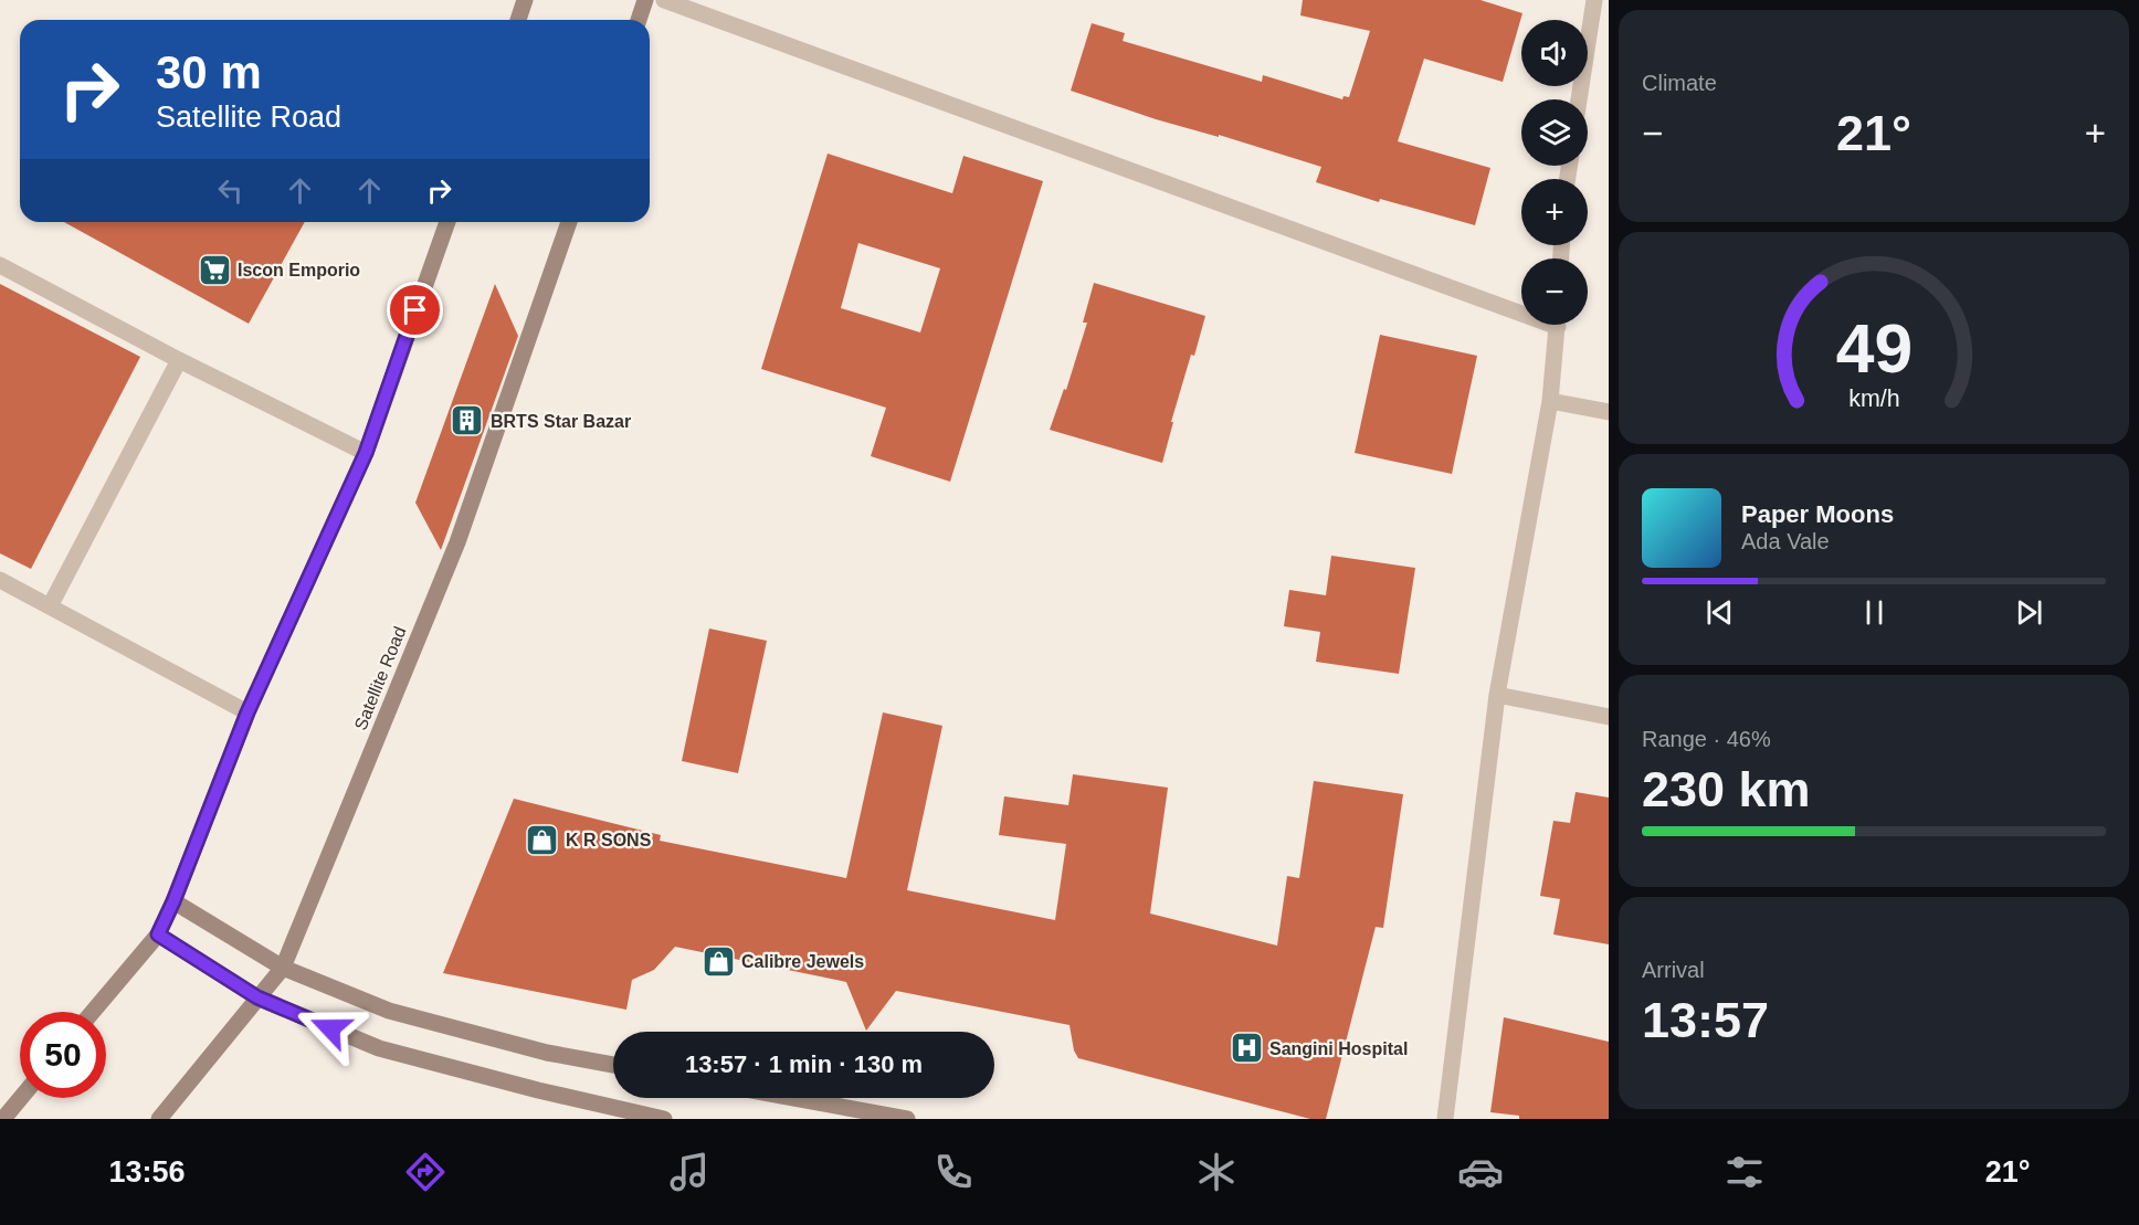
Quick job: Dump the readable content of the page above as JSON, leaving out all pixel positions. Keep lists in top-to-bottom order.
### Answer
{
  "streets": {
    "main road": ["Satellite Road"]
  },
  "places": {
    "supermarket": ["Iscon Emporio"],
    "building": ["BRTS Star Bazar"],
    "shop": ["K R SONS", "Calibre Jewels"],
    "hospital": ["Sangini Hospital"]
  },
  "page": {
    "tile": [
      "Climate",
      ["Range · 46%", "230 km"],
      ["Arrival", "13:57"]
    ],
    "map_buttons": ["+", "−"],
    "turn": ["30 m", "Satellite Road"],
    "heat": ["−", "21°", "+"],
    "song": ["Paper Moons", "Ada Vale"],
    "limit": "50",
    "trip": "13:57 · 1 min · 130 m",
    "tabs": ["13:56", "21°"],
    "gauge": ["49", "km/h"]
  }
}
